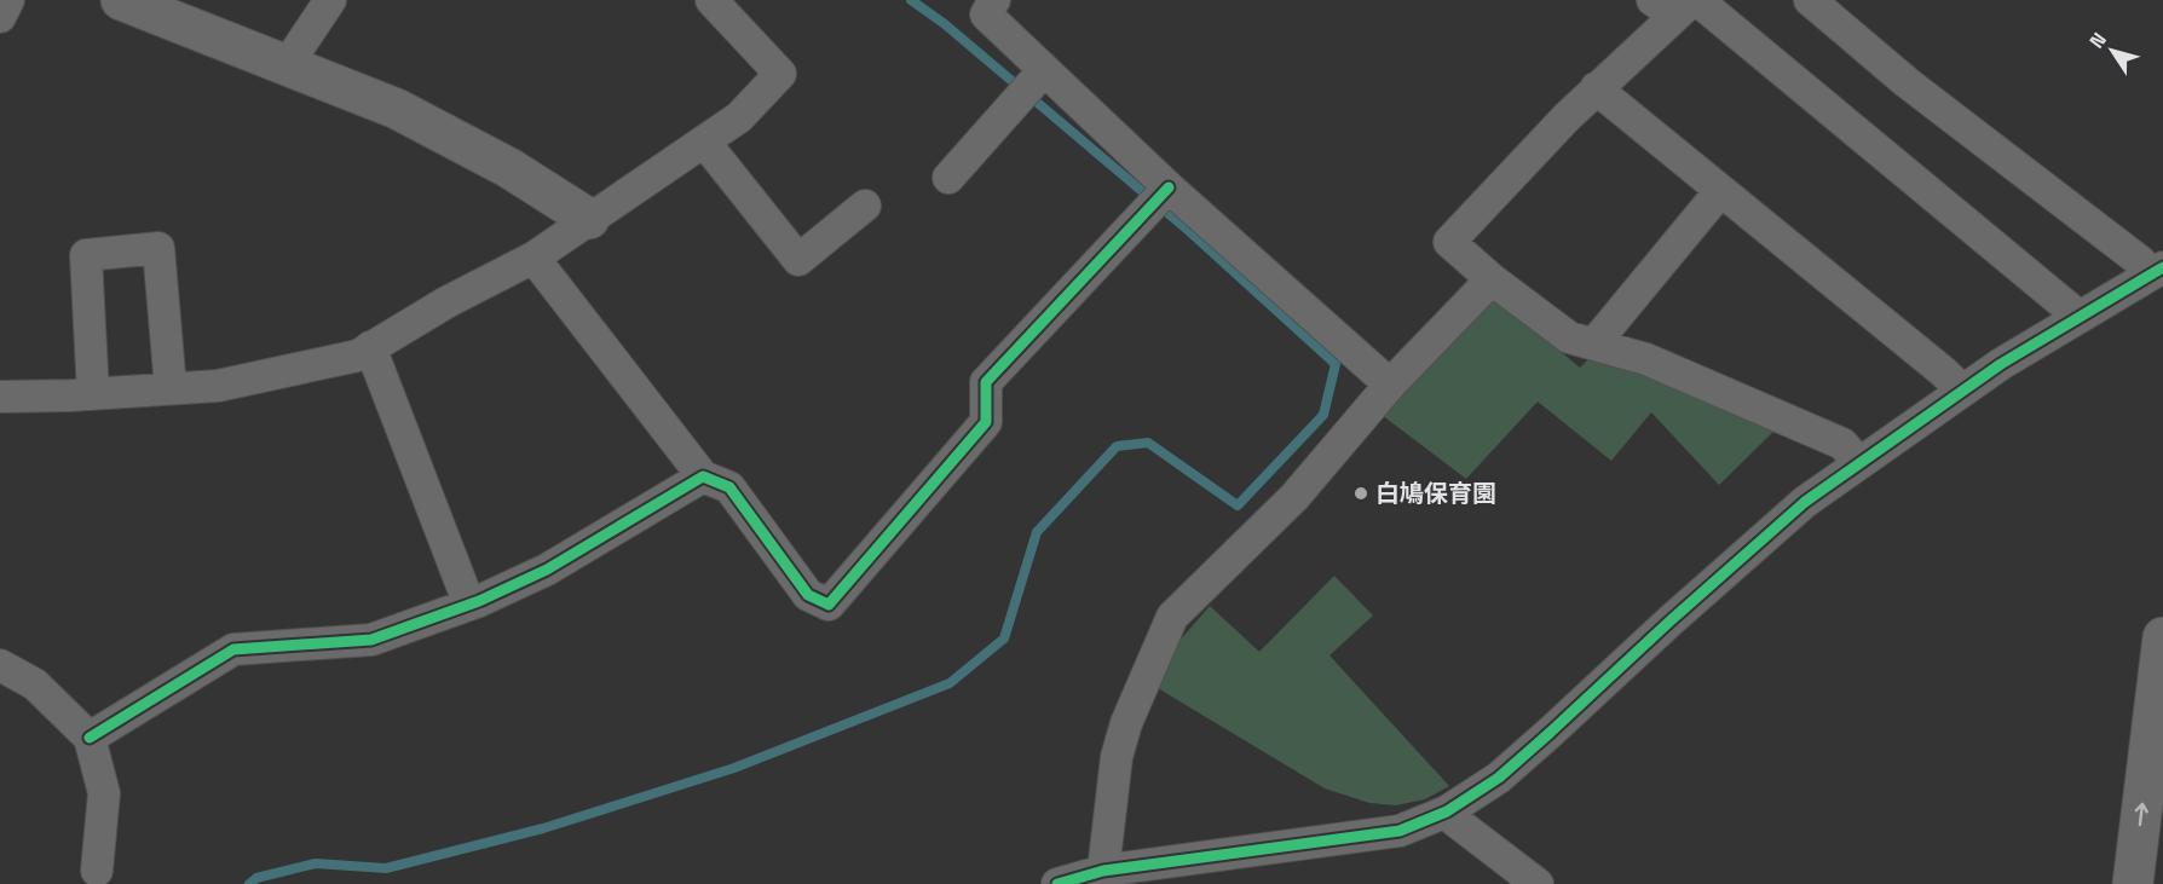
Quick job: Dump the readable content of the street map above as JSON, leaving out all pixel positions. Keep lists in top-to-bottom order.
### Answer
{
  "places": ["白鳩保育園"],
  "north": "top left"
}
